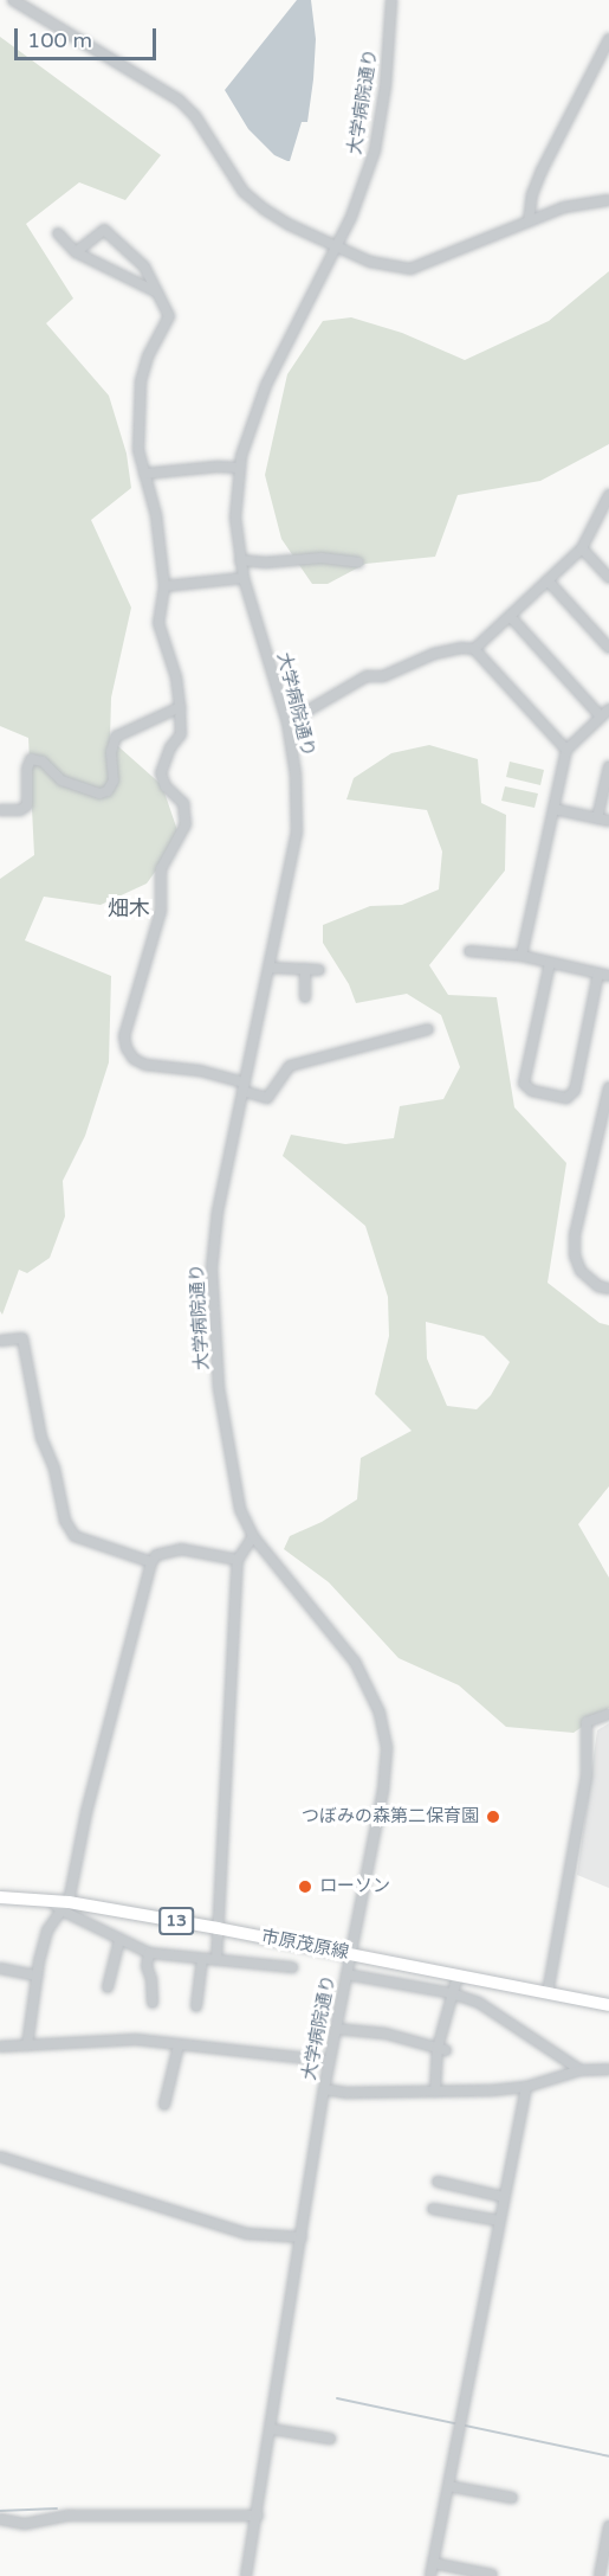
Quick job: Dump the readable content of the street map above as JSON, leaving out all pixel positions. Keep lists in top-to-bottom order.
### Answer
{
  "streets": {
    "main road": ["13", "市原茂原線"],
    "street": ["大学病院通り"]
  },
  "crossings": [
    ["大学病院通り", "市原茂原線"]
  ],
  "districts": ["畑木"],
  "places": ["つぼみの森第二保育園", "ローソン"],
  "scale_bar": "100 m"
}
